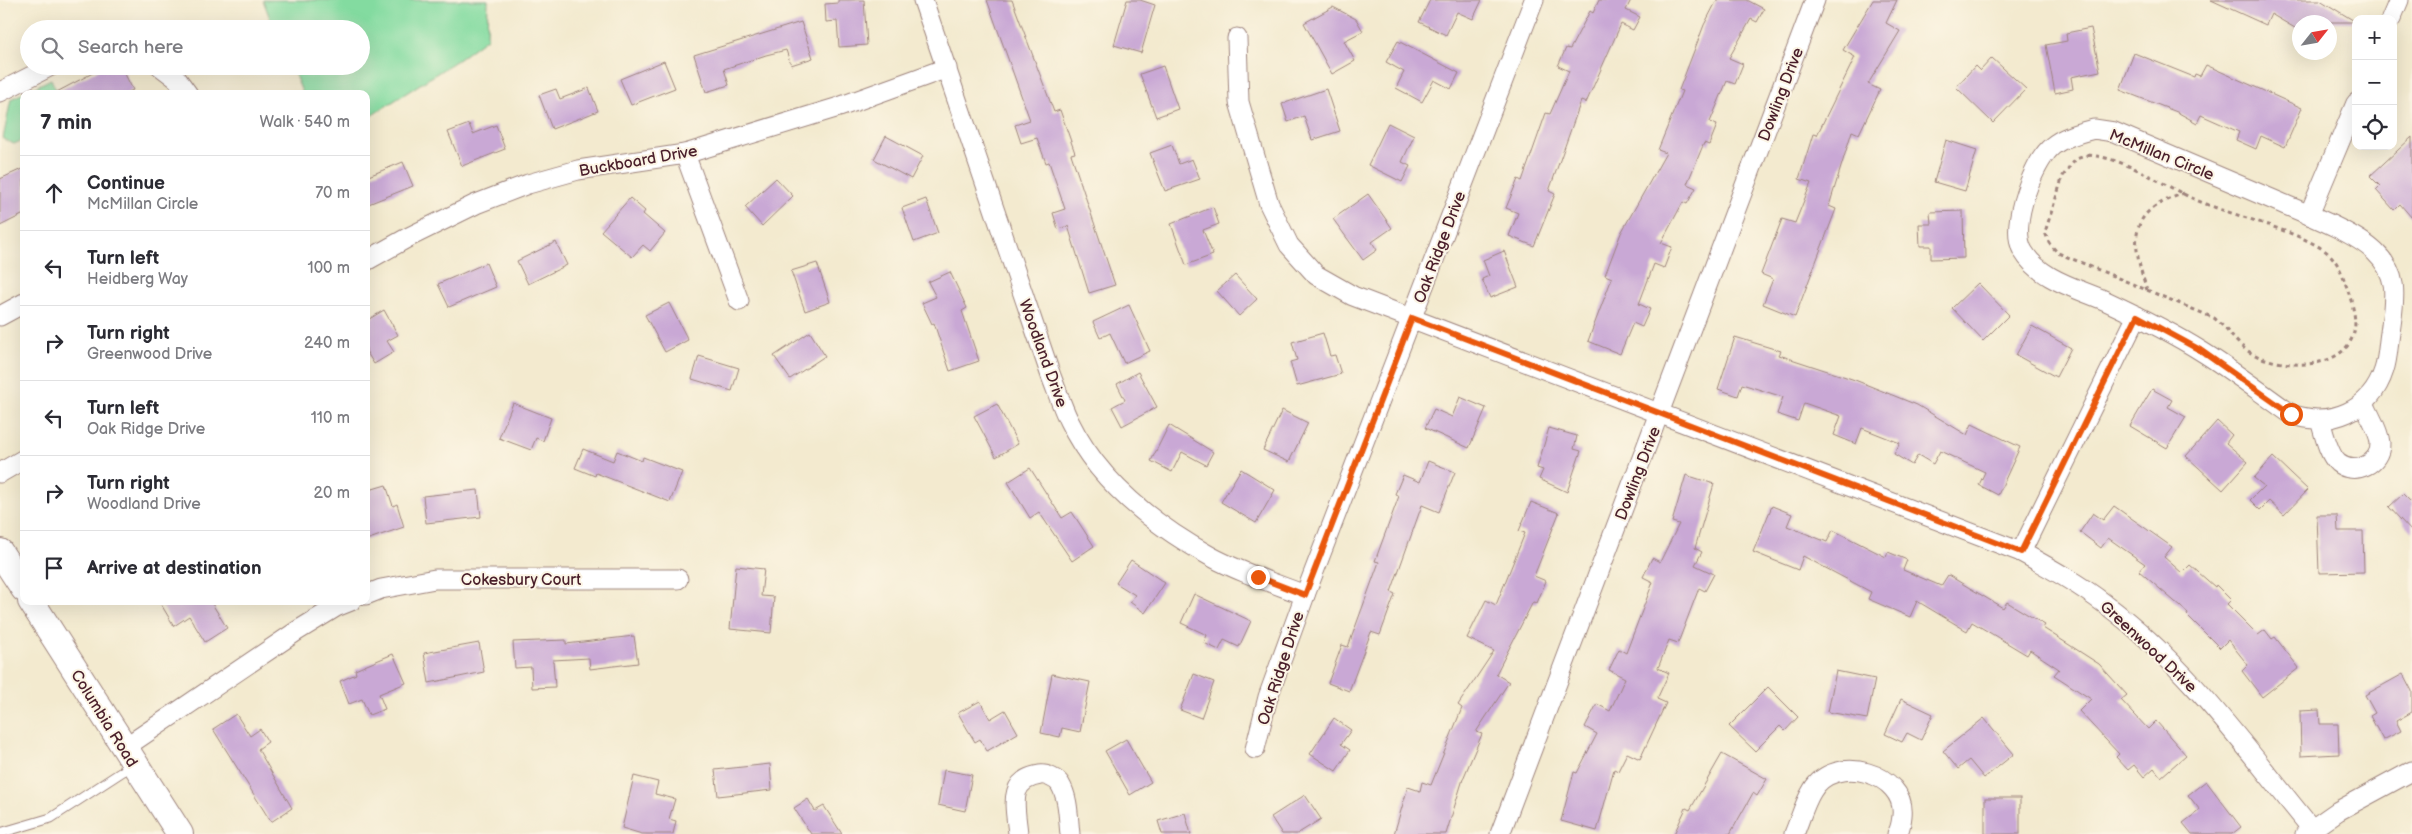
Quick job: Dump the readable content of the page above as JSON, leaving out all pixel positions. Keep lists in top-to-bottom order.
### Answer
{
  "streets": {
    "main road": ["Columbia Road"],
    "street": [
      "Dowling Drive",
      "McMillan Circle",
      "Buckboard Drive",
      "Oak Ridge Drive",
      "Woodland Drive",
      "Cokesbury Court",
      "Greenwood Drive"
    ]
  },
  "crossings": [
    ["Dowling Drive", "Greenwood Drive"],
    ["Buckboard Drive", "Woodland Drive"],
    ["Oak Ridge Drive", "Woodland Drive"],
    ["Oak Ridge Drive", "Greenwood Drive"]
  ],
  "north": "top right",
  "page": {
    "map_buttons": ["+", "−"],
    "search": "Search here",
    "heading": ["7 min", "Walk · 540 m"],
    "list": [
      ["Continue", "McMillan Circle", "70 m"],
      ["Turn left", "Heidberg Way", "100 m"],
      ["Turn right", "Greenwood Drive", "240 m"],
      ["Turn left", "Oak Ridge Drive", "110 m"],
      ["Turn right", "Woodland Drive", "20 m"],
      "Arrive at destination"
    ]
  }
}
